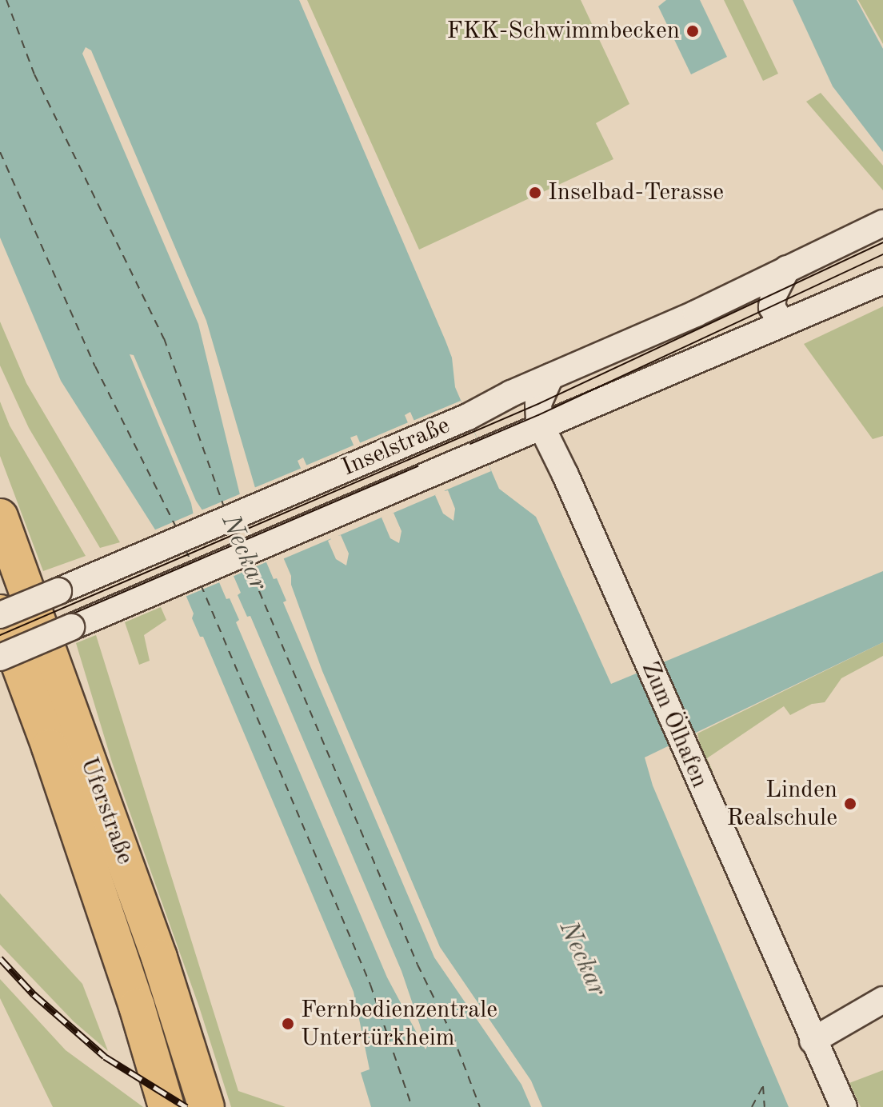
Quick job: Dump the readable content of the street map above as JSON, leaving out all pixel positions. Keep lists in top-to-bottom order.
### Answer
{
  "streets": {
    "highway": ["Uferstraße"],
    "street": ["Inselstraße", "Zum Ölhafen"]
  },
  "crossings": [
    ["Inselstraße", "Zum Ölhafen"],
    ["Inselstraße", "Uferstraße"]
  ],
  "water": ["Neckar"],
  "places": [
    "FKK-Schwimmbecken",
    "Inselbad-Terasse",
    "Linden Realschule",
    "Fernbedienzentrale Untertürkheim"
  ]
}
